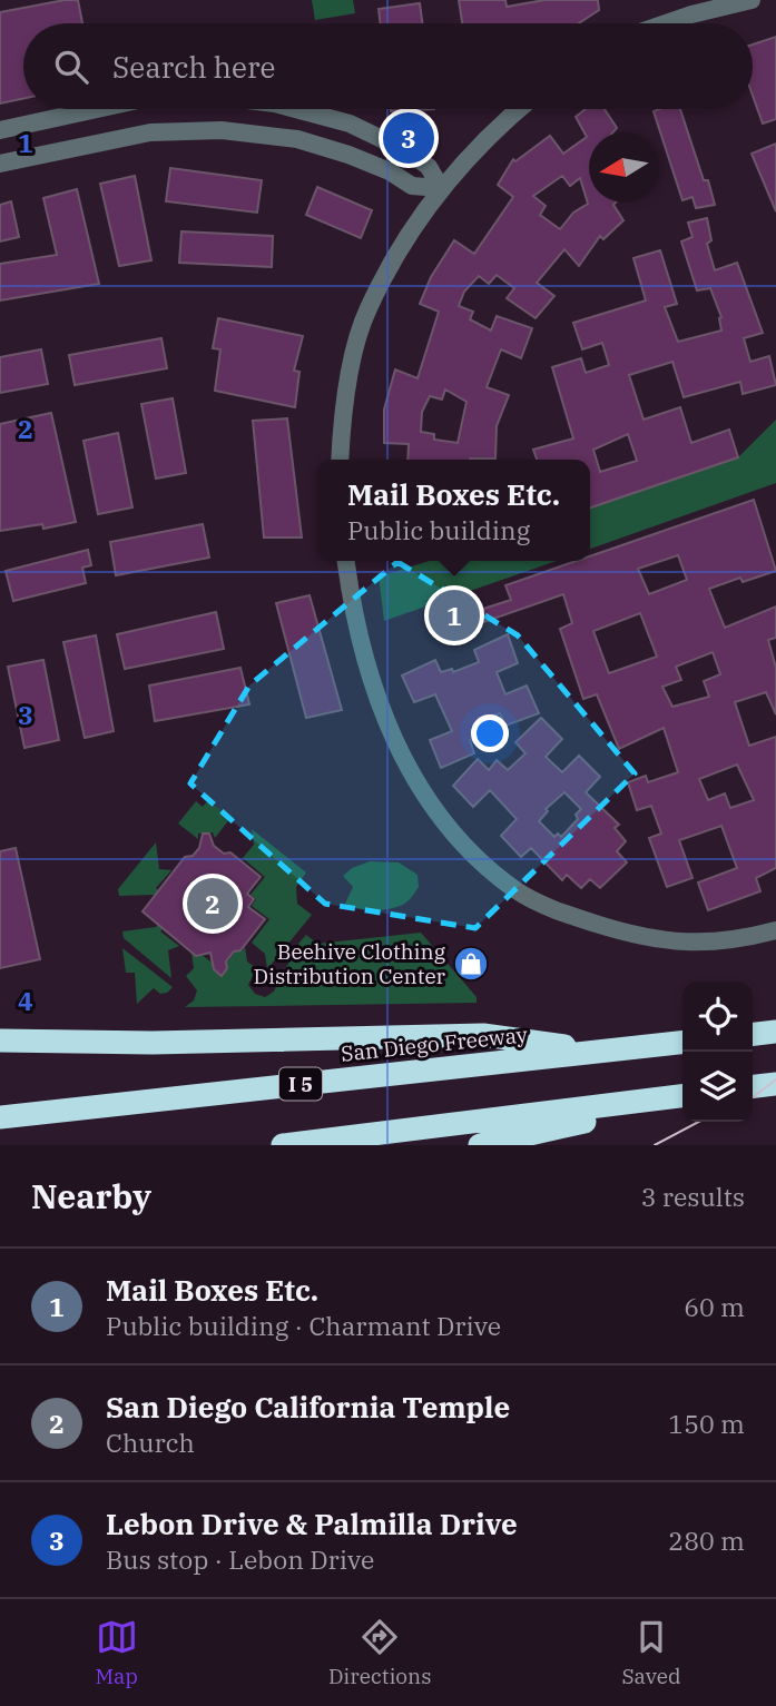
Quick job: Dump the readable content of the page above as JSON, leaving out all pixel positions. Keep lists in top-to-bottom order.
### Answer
{
  "streets": {
    "highway": ["San Diego Freeway", "I 5"]
  },
  "places": {
    "shop": ["Beehive Clothing Distribution Center"]
  },
  "north": "left",
  "page": {
    "search": "Search here",
    "pins": ["3", "1", "2"],
    "popup": ["Mail Boxes Etc.", "Public building"],
    "heading": ["Nearby", "3 results"],
    "list": [
      {
        "mark": "1",
        "name": "Mail Boxes Etc.",
        "note": "Public building · Charmant Drive",
        "value": "60 m"
      },
      {
        "mark": "2",
        "name": "San Diego California Temple",
        "note": "Church",
        "value": "150 m"
      },
      {
        "mark": "3",
        "name": "Lebon Drive & Palmilla Drive",
        "note": "Bus stop · Lebon Drive",
        "value": "280 m"
      }
    ],
    "nav": ["Map", "Directions", "Saved"]
  },
  "grid": {
    "rows": [
      "1",
      "2",
      "3",
      "4"
    ]
  }
}
